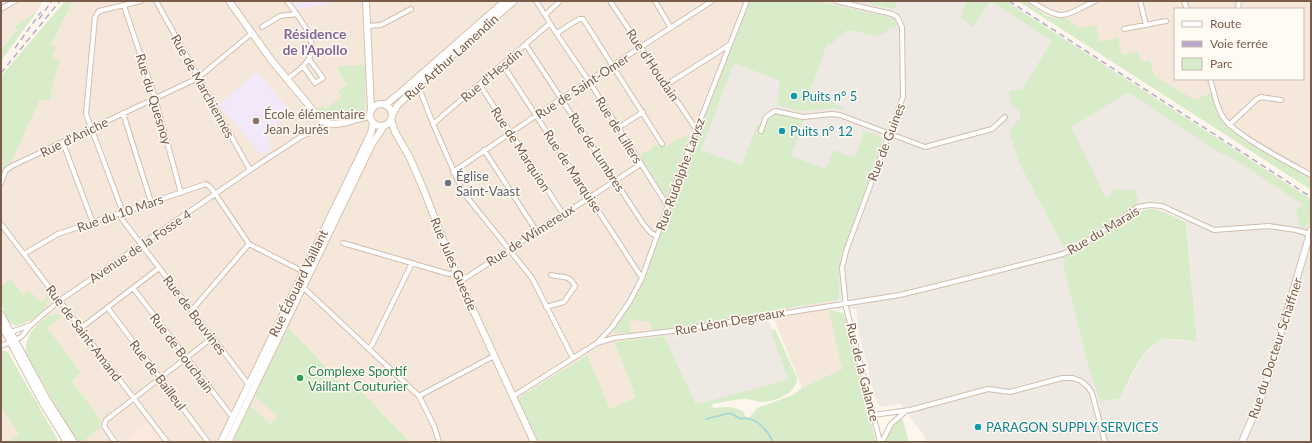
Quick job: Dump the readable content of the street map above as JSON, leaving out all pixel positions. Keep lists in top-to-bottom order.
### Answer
{
  "streets": {
    "main road": [
      "Rue Arthur Lamendin",
      "Rue Jules Guesde",
      "Rue Édouard Vaillant",
      "Rue du Docteur Schaffner"
    ],
    "street": [
      "Rue d'Houdain",
      "Rue d'Hesdin",
      "Rue de Marchiennes",
      "Rue de Saint-Omer",
      "Rue du Quesnoy",
      "Rue de Lillers",
      "Rue d'Aniche",
      "Rue de Guines",
      "Rue de Marquion",
      "Rue de Lumbres",
      "Rue de Marquise",
      "Rue Rudolphe Larysz",
      "Rue du 10 Mars",
      "Rue du Marais",
      "Rue de Wimereux",
      "Avenue de la Fosse 4",
      "Rue de Bouvines",
      "Rue Léon Degreaux",
      "Rue de Saint-Amand",
      "Rue de Bouchain",
      "Rue de la Galance",
      "Rue de Bailleul"
    ]
  },
  "crossings": [
    ["Rue Arthur Lamendin", "Rue Jules Guesde"],
    ["Rue Arthur Lamendin", "Rue Édouard Vaillant"],
    ["Rue d'Houdain", "Rue de Saint-Omer"],
    ["Rue d'Houdain", "Rue Rudolphe Larysz"],
    ["Rue d'Hesdin", "Rue de Lillers"],
    ["Rue d'Hesdin", "Rue de Marquion"],
    ["Rue d'Hesdin", "Rue de Lumbres"],
    ["Rue d'Hesdin", "Rue de Marquise"],
    ["Rue de Marchiennes", "Rue d'Aniche"],
    ["Rue de Marchiennes", "Avenue de la Fosse 4"],
    ["Rue de Saint-Omer", "Rue de Lillers"],
    ["Rue de Saint-Omer", "Rue de Marquion"],
    ["Rue de Saint-Omer", "Rue de Lumbres"],
    ["Rue de Saint-Omer", "Rue de Marquise"],
    ["Rue du Quesnoy", "Rue d'Aniche"],
    ["Rue du Quesnoy", "Rue du 10 Mars"],
    ["Rue de Lillers", "Rue Rudolphe Larysz"],
    ["Rue de Lillers", "Rue de Wimereux"],
    ["Rue de Guines", "Rue du Marais"],
    ["Rue de Guines", "Rue Léon Degreaux"],
    ["Rue de Guines", "Rue de la Galance"],
    ["Rue de Marquion", "Rue de Wimereux"],
    ["Rue de Lumbres", "Rue Rudolphe Larysz"],
    ["Rue de Lumbres", "Rue de Wimereux"],
    ["Rue de Marquise", "Rue Rudolphe Larysz"],
    ["Rue de Marquise", "Rue de Wimereux"],
    ["Rue Rudolphe Larysz", "Rue Léon Degreaux"],
    ["Rue du 10 Mars", "Avenue de la Fosse 4"],
    ["Rue du 10 Mars", "Rue de Bouvines"],
    ["Rue du 10 Mars", "Rue de Saint-Amand"],
    ["Rue du Marais", "Rue Léon Degreaux"],
    ["Rue du Marais", "Rue du Docteur Schaffner"],
    ["Rue du Marais", "Rue de la Galance"],
    ["Rue de Wimereux", "Rue Jules Guesde"],
    ["Avenue de la Fosse 4", "Rue de Bouvines"],
    ["Avenue de la Fosse 4", "Rue de Saint-Amand"],
    ["Rue Jules Guesde", "Rue Édouard Vaillant"],
    ["Rue Jules Guesde", "Rue Léon Degreaux"],
    ["Rue Édouard Vaillant", "Rue de Bouvines"],
    ["Rue Édouard Vaillant", "Rue de Bouchain"],
    ["Rue Léon Degreaux", "Rue de la Galance"]
  ],
  "districts": ["Résidence de l'Apollo"],
  "places": [
    "Puits n° 5",
    "École élémentaire Jean Jaurès",
    "Puits n° 12",
    "Église Saint-Vaast",
    "Complexe Sportif Vaillant Couturier",
    "PARAGON SUPPLY SERVICES"
  ],
  "legend": ["Route", "Voie ferrée", "Parc"]
}
